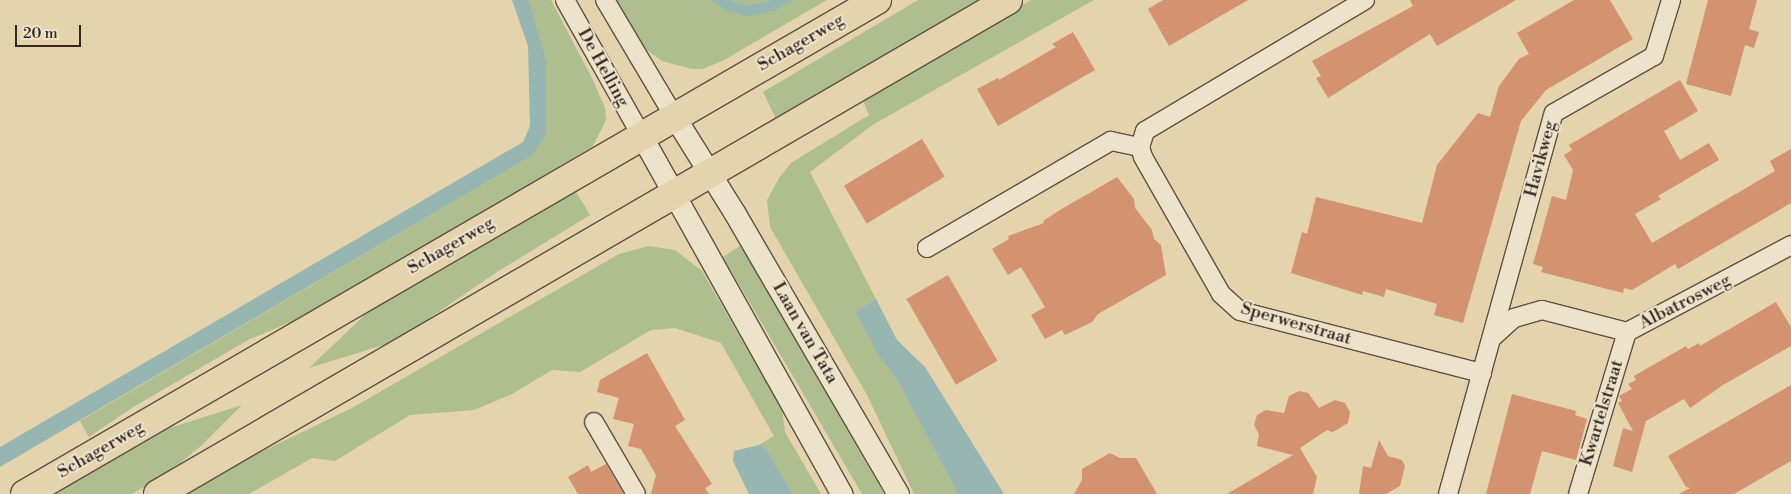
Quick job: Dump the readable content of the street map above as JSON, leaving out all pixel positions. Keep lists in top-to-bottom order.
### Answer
{
  "streets": {
    "main road": ["Schagerweg"],
    "street": [
      "De Helling",
      "Havikweg",
      "Albatrosweg",
      "Sperwerstraat",
      "Laan van Tata",
      "Kwartelstraat"
    ]
  },
  "crossings": [
    ["Schagerweg", "De Helling"],
    ["Schagerweg", "Laan van Tata"],
    ["De Helling", "Laan van Tata"],
    ["Havikweg", "Albatrosweg"],
    ["Havikweg", "Sperwerstraat"],
    ["Albatrosweg", "Kwartelstraat"]
  ],
  "scale_bar": "20 m"
}
